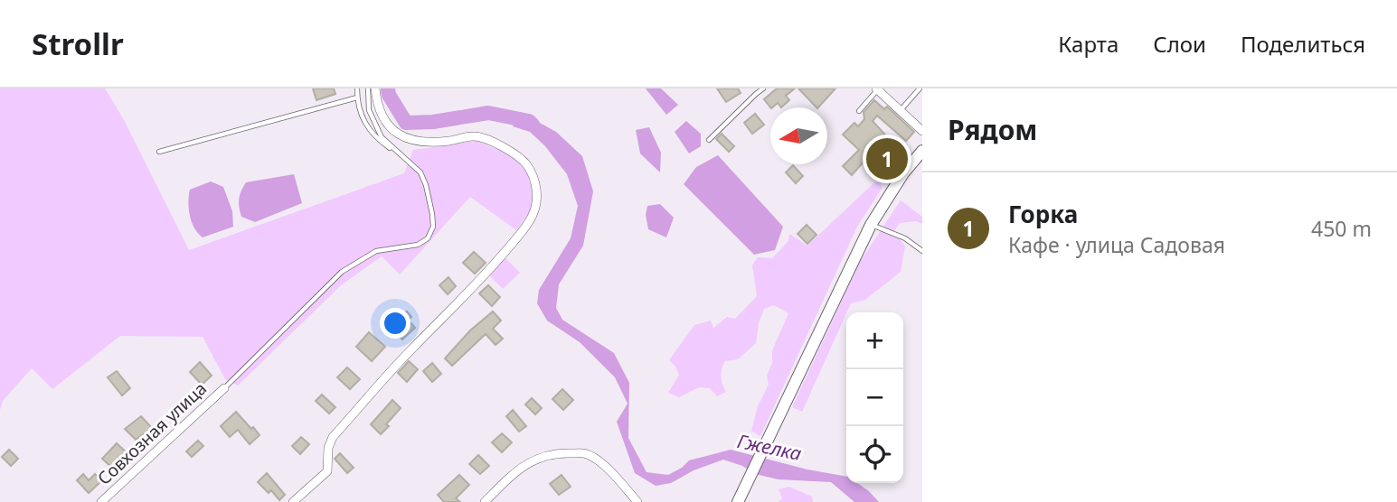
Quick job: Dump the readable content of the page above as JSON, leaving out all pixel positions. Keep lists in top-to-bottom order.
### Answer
{
  "streets": {
    "street": ["Совхозная улица"]
  },
  "water": ["Гжелка"],
  "north": "left",
  "page": {
    "header": "Strollr",
    "nav": ["Карта", "Слои", "Поделиться"],
    "heading": "Рядом",
    "pins": "1",
    "list": [
      {
        "mark": "1",
        "name": "Горка",
        "note": "Кафе · улица Садовая",
        "value": "450 m"
      }
    ],
    "map_buttons": ["+", "−"]
  }
}
